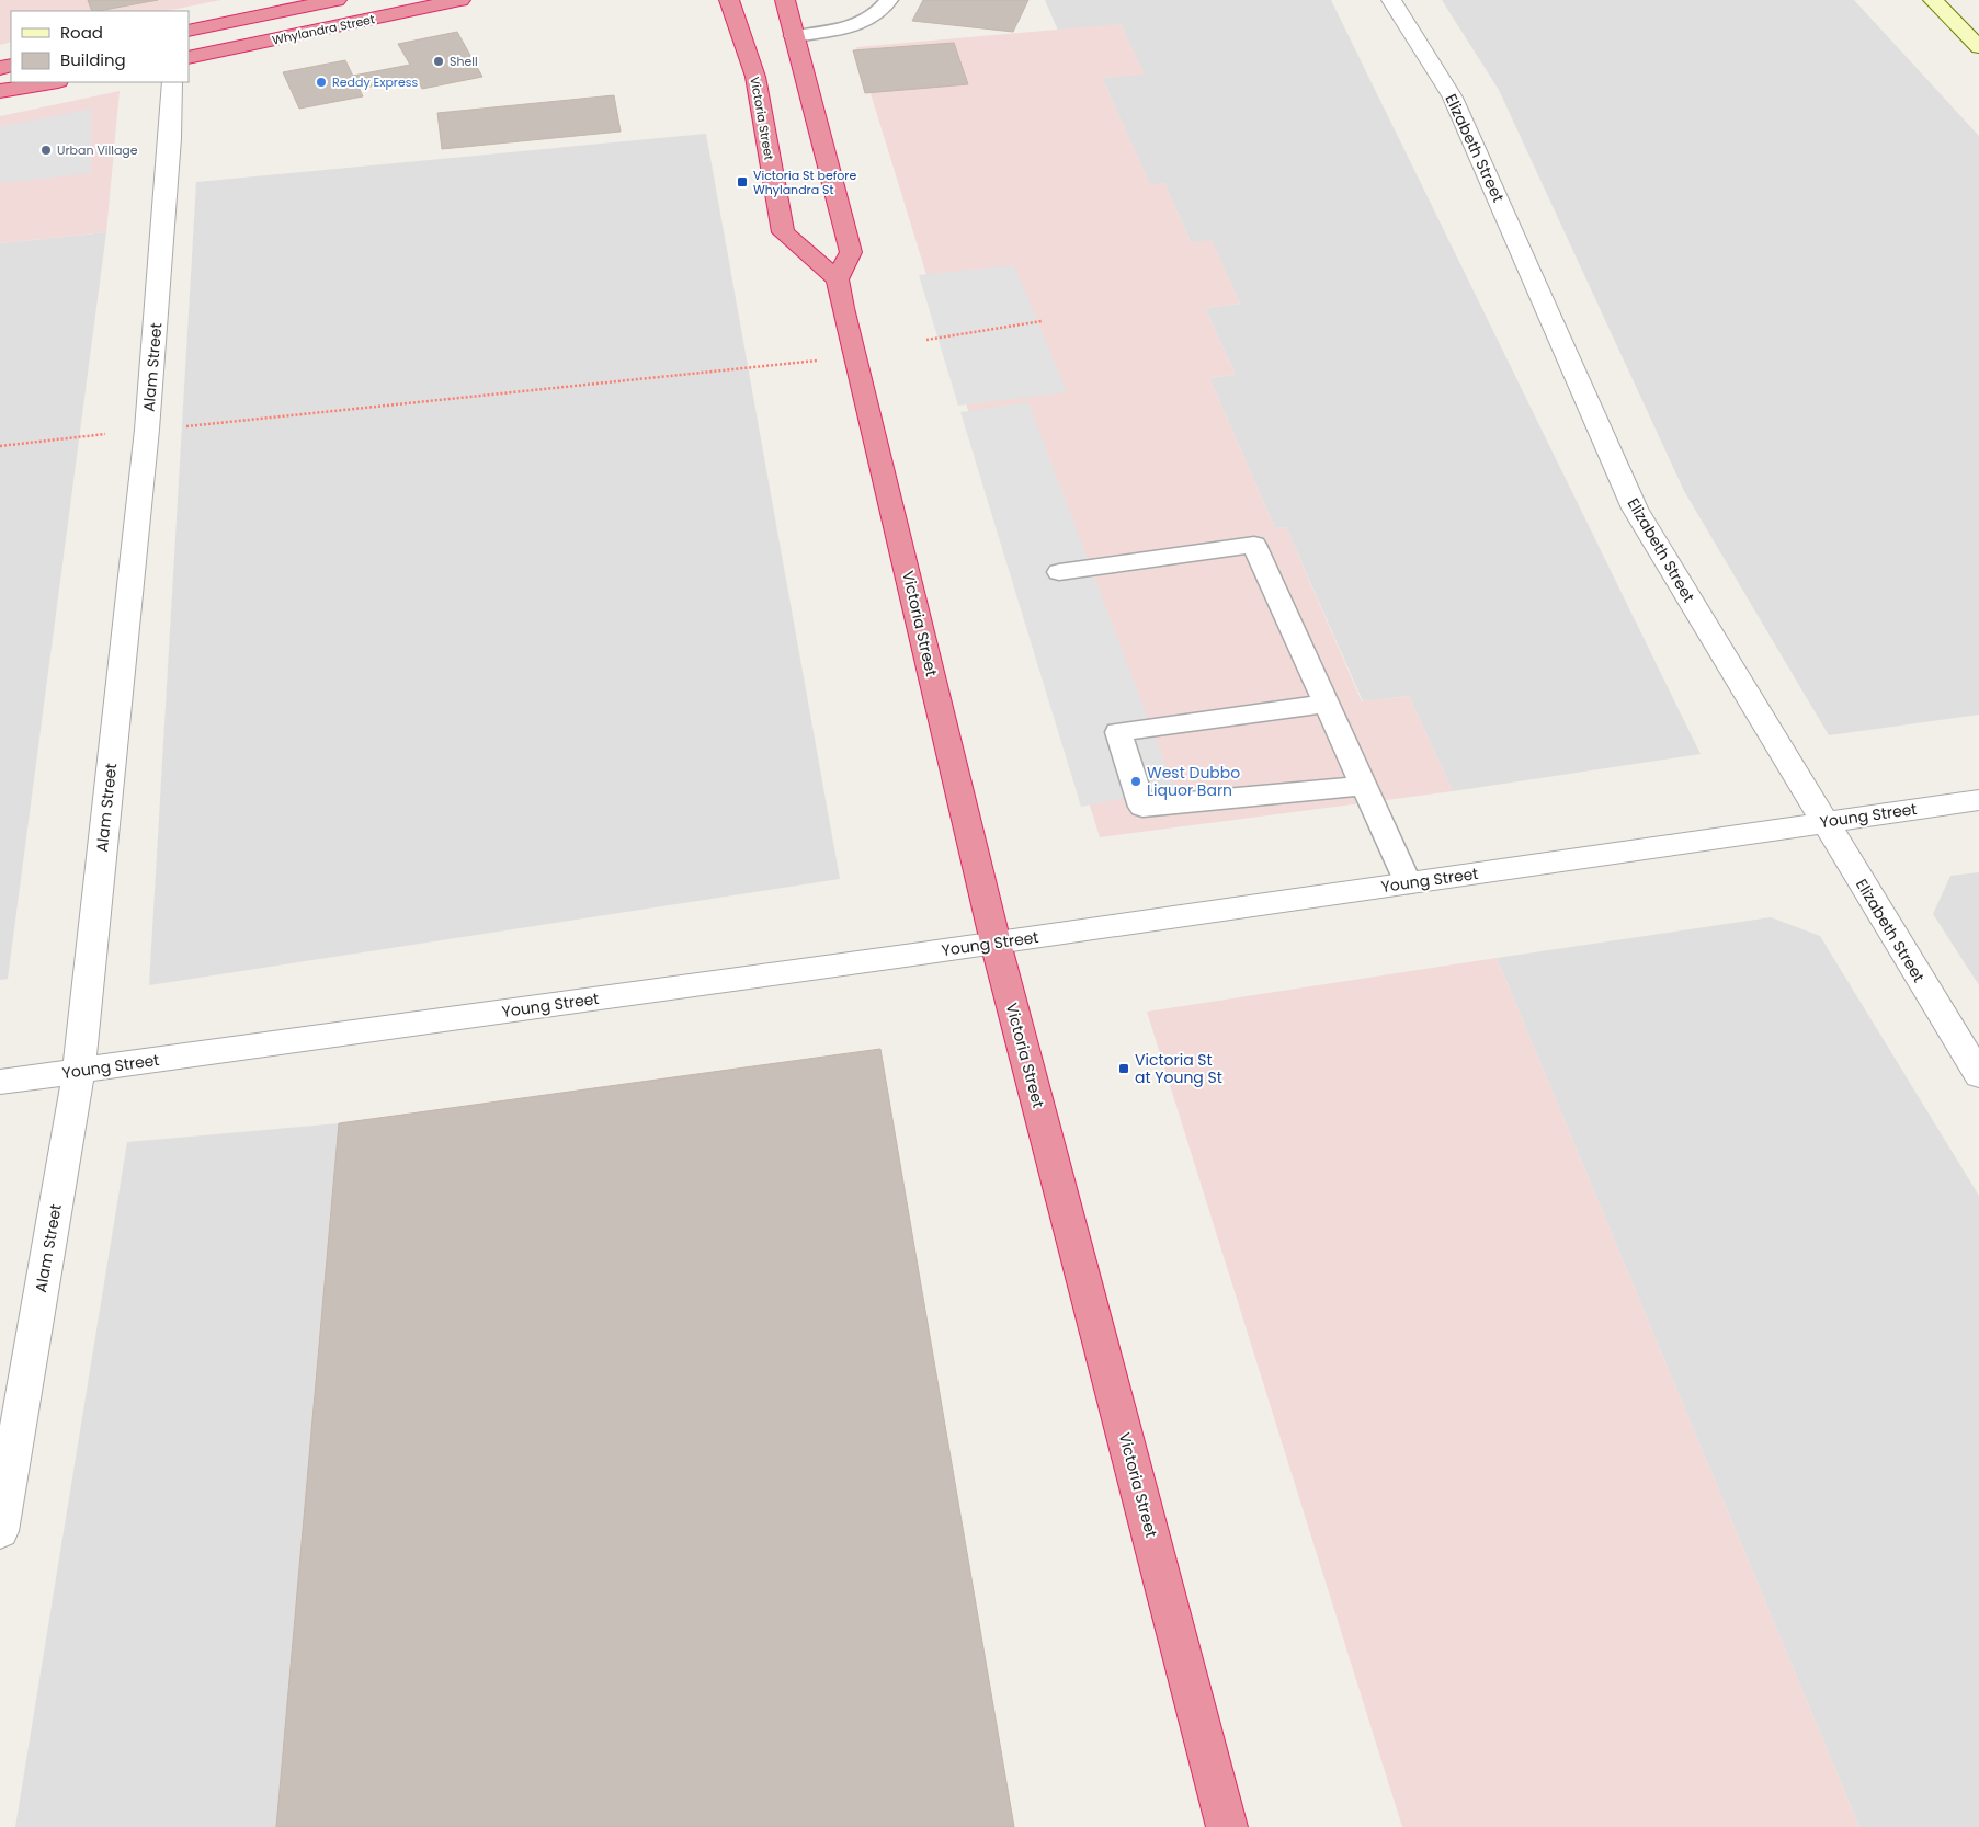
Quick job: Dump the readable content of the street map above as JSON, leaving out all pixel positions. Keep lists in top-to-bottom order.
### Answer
{
  "streets": {
    "highway": ["Whylandra Street", "Victoria Street"],
    "street": ["Elizabeth Street", "Alam Street", "Young Street"]
  },
  "crossings": [
    ["Victoria Street", "Young Street"],
    ["Elizabeth Street", "Young Street"],
    ["Alam Street", "Young Street"]
  ],
  "places": {
    "other": [
      "Shell",
      "Reddy Express",
      "Urban Village",
      "West Dubbo Liquor Barn"
    ],
    "transit": ["Victoria St before Whylandra St", "Victoria St at Young St"]
  },
  "legend": ["Road", "Building"]
}
